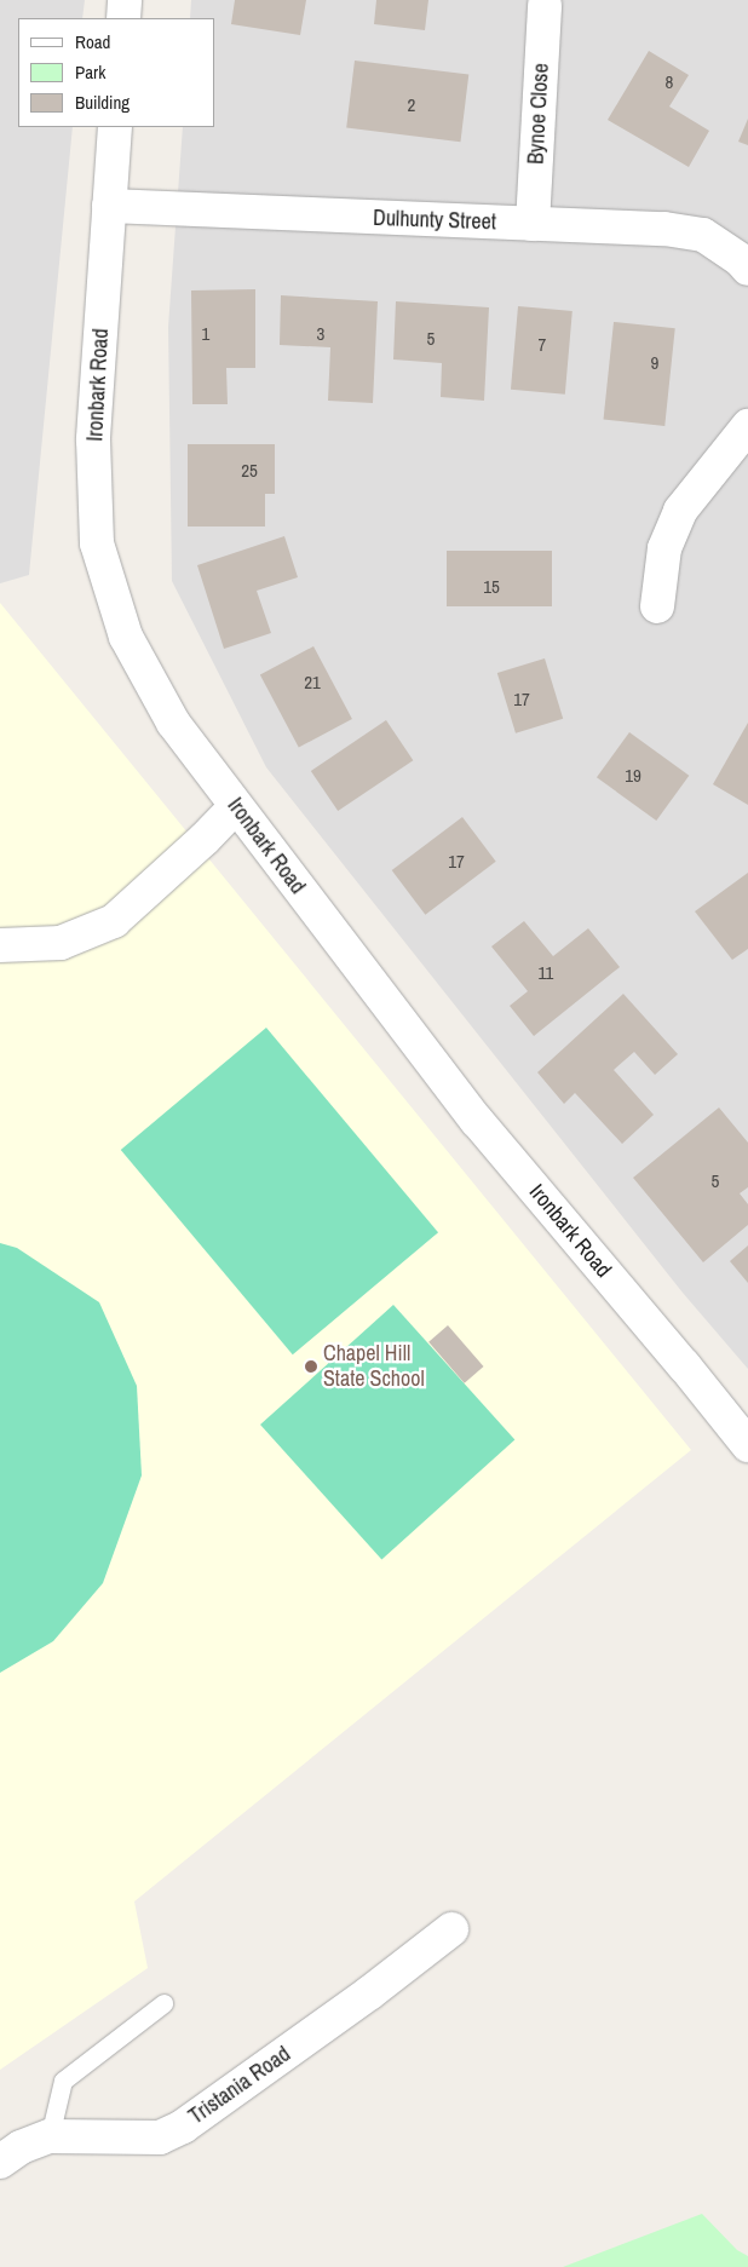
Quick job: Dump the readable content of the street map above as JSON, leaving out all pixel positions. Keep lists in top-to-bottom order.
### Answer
{
  "streets": {
    "street": [
      "Bynoe Close",
      "Dulhunty Street",
      "Ironbark Road",
      "Tristania Road"
    ]
  },
  "crossings": [
    ["Bynoe Close", "Dulhunty Street"],
    ["Dulhunty Street", "Ironbark Road"]
  ],
  "places": ["Chapel Hill State School"],
  "house_numbers": [
    "8",
    "2",
    "1",
    "3",
    "5",
    "7",
    "9",
    "25",
    "15",
    "21",
    "17",
    "19",
    "17",
    "11",
    "5"
  ],
  "legend": ["Road", "Park", "Building"]
}
